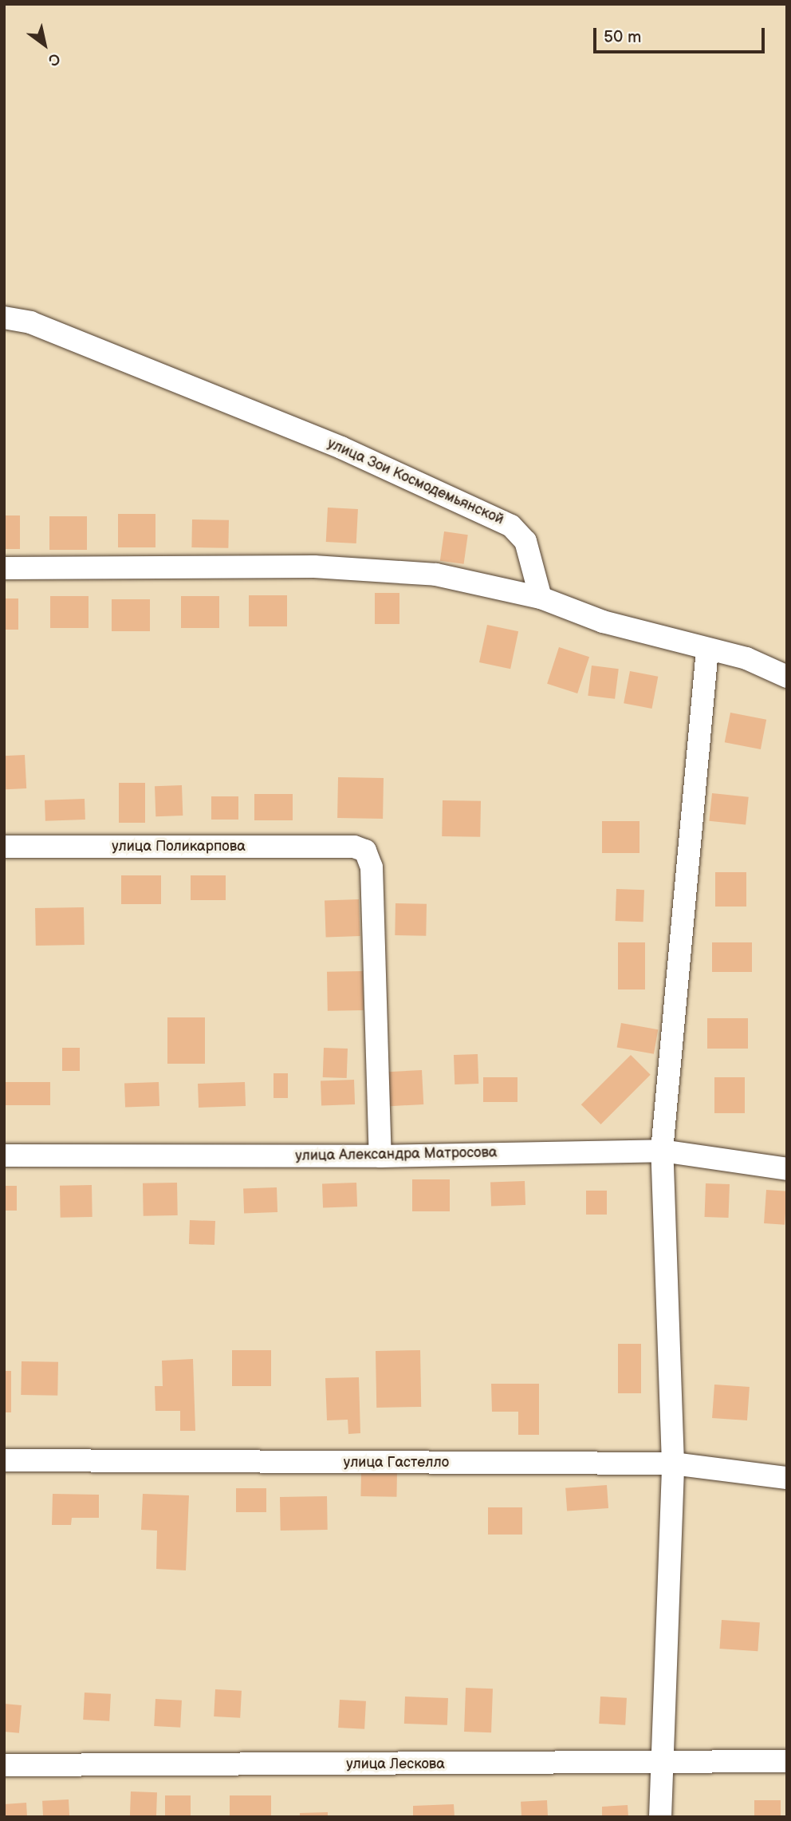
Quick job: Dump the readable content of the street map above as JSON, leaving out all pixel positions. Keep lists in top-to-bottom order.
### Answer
{
  "streets": {
    "street": [
      "улица Зои Космодемьянской",
      "улица Поликарпова",
      "улица Александра Матросова",
      "улица Гастелло",
      "улица Лескова"
    ]
  },
  "crossings": [
    ["улица Поликарпова", "улица Александра Матросова"]
  ],
  "scale_bar": "50 m",
  "north": "bottom right"
}
